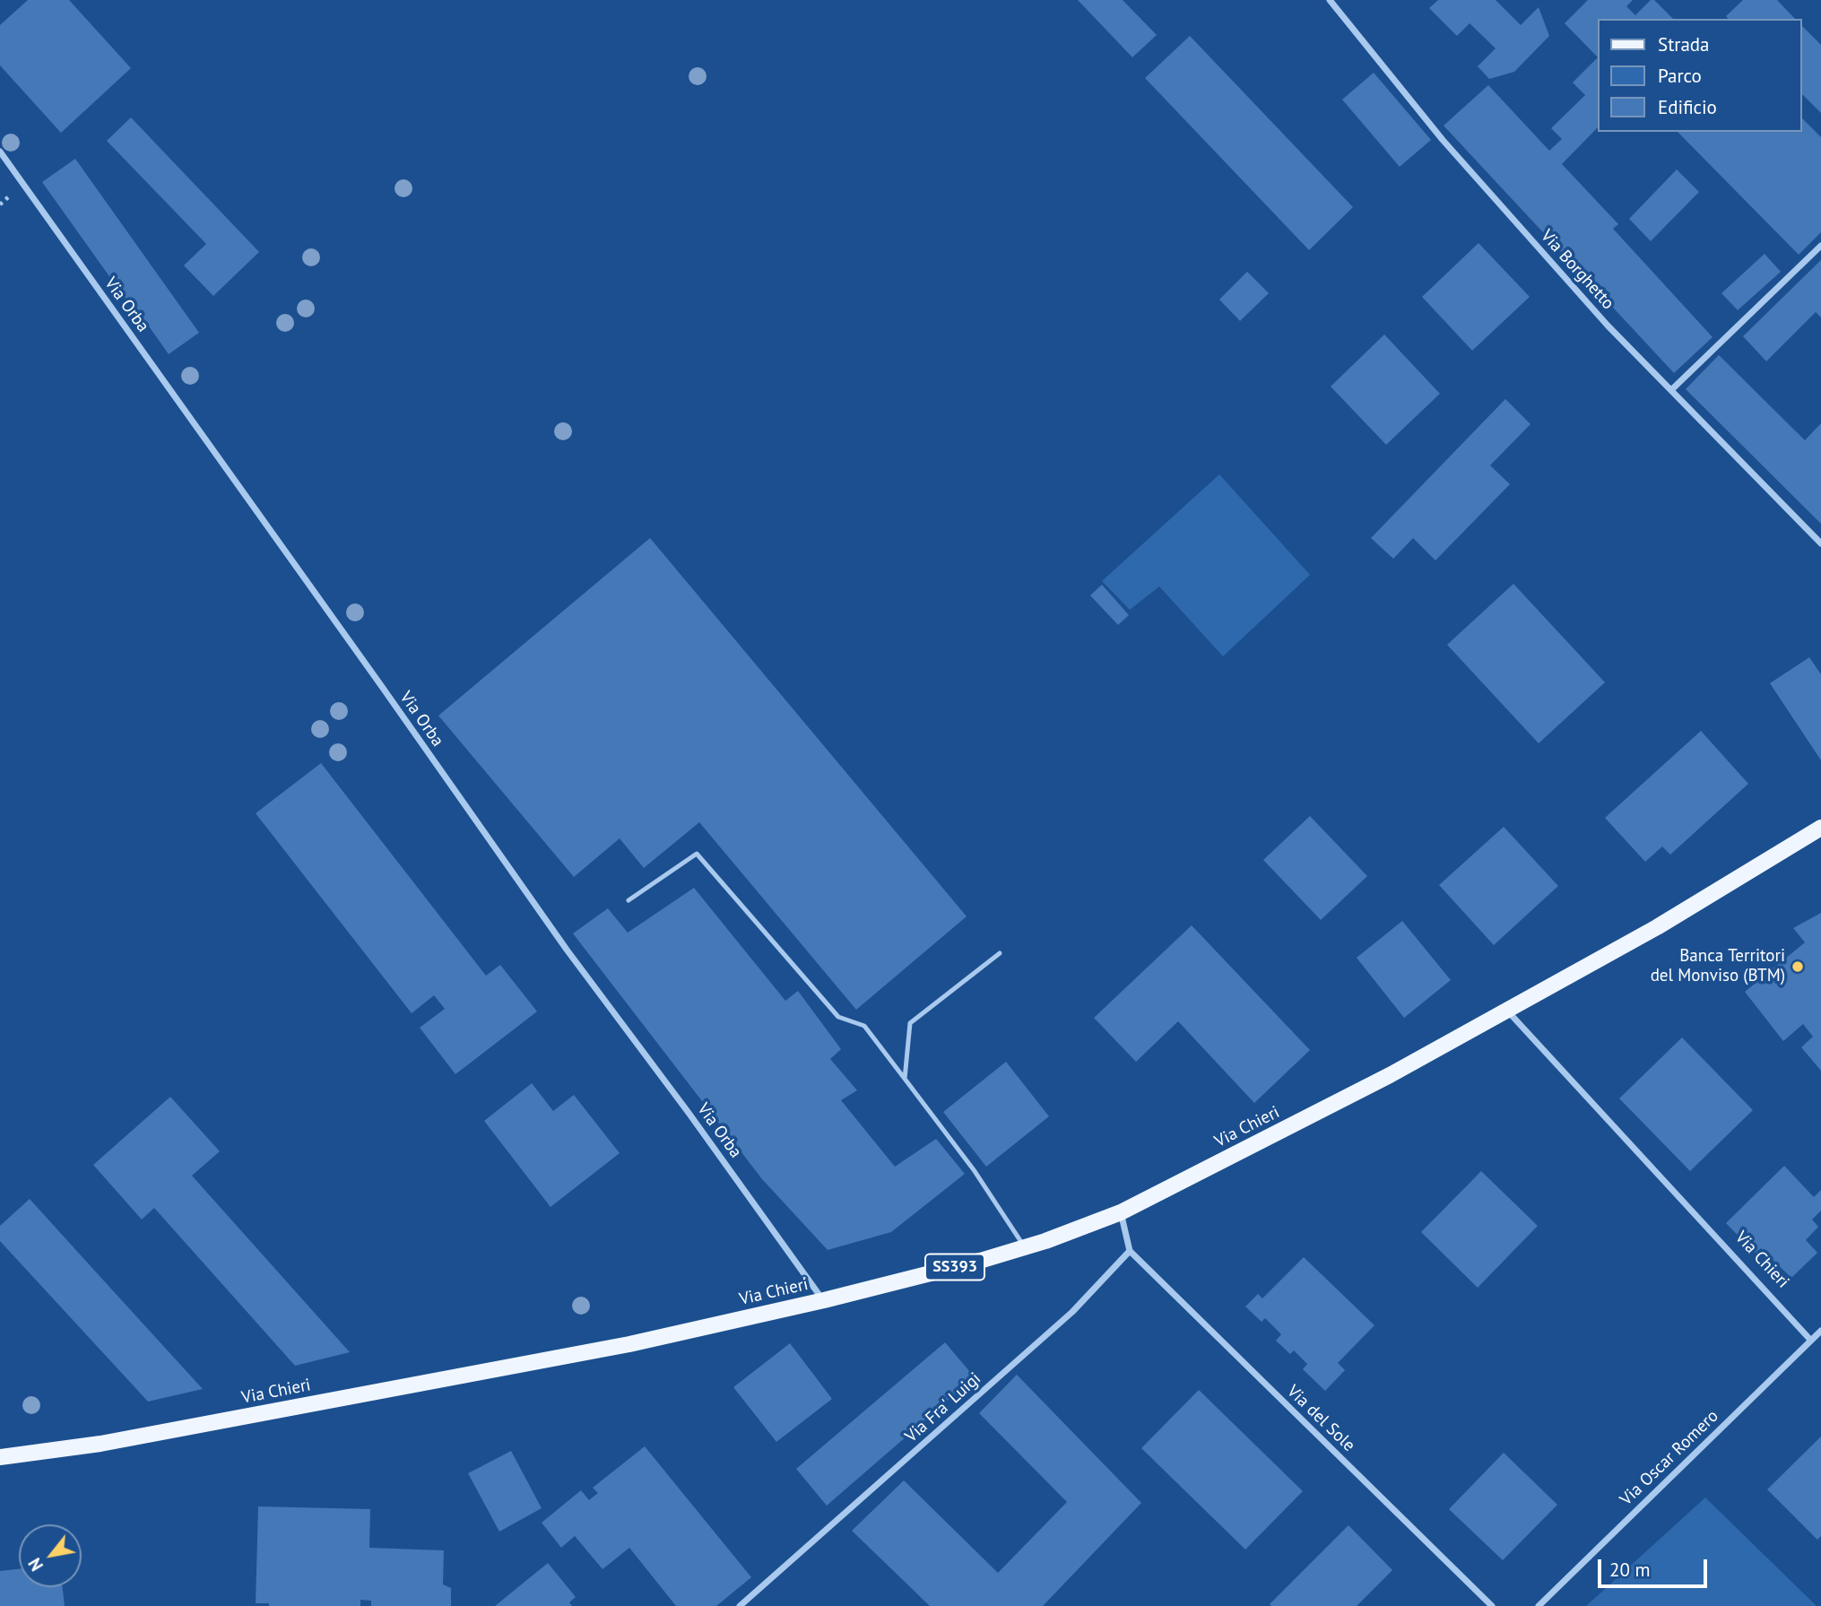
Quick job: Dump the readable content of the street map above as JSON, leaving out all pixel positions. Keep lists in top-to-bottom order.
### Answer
{
  "streets": {
    "main road": ["Via Chieri", "SS393"],
    "street": [
      "Via Borghetto",
      "Via Orba",
      "Via Fra' Luigi",
      "Via del Sole",
      "Via Oscar Romero"
    ]
  },
  "crossings": [
    ["Via Orba", "Via Chieri"],
    ["Via Chieri", "Via Oscar Romero"],
    ["Via Fra' Luigi", "Via del Sole"]
  ],
  "places": ["Banca Territori del Monviso (BTM)"],
  "legend": ["Strada", "Parco", "Edificio"],
  "scale_bar": "20 m",
  "north": "bottom left"
}
